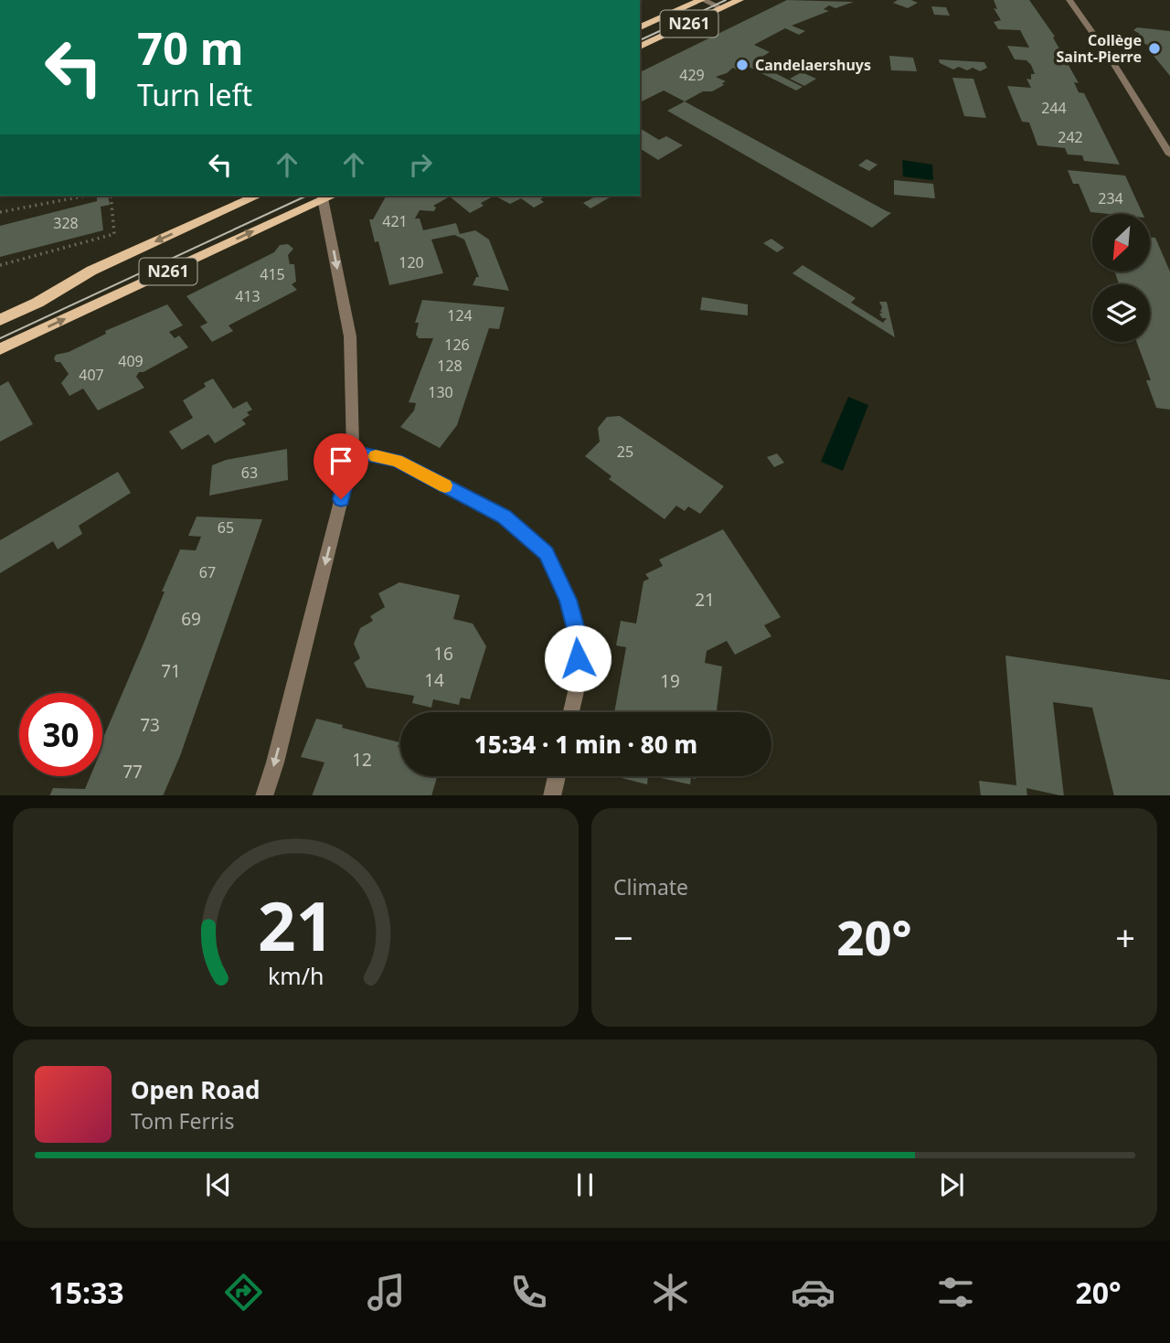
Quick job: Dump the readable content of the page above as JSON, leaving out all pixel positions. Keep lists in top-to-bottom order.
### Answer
{
  "streets": {
    "main road": ["N261"]
  },
  "places": ["Collège Saint-Pierre", "Candelaershuys"],
  "house_numbers": [
    "429",
    "244",
    "242",
    "234",
    "421",
    "328",
    "120",
    "415",
    "413",
    "124",
    "126",
    "409",
    "128",
    "407",
    "130",
    "25",
    "63",
    "65",
    "67",
    "21",
    "69",
    "16",
    "71",
    "14",
    "19",
    "73",
    "12",
    "77"
  ],
  "north": "bottom left",
  "page": {
    "turn": ["70 m", "Turn left"],
    "limit": "30",
    "trip": "15:34 · 1 min · 80 m",
    "tile": "Climate",
    "heat": ["−", "20°", "+"],
    "song": ["Open Road", "Tom Ferris"],
    "tabs": ["15:33", "20°"],
    "gauge": ["21", "km/h"]
  }
}
